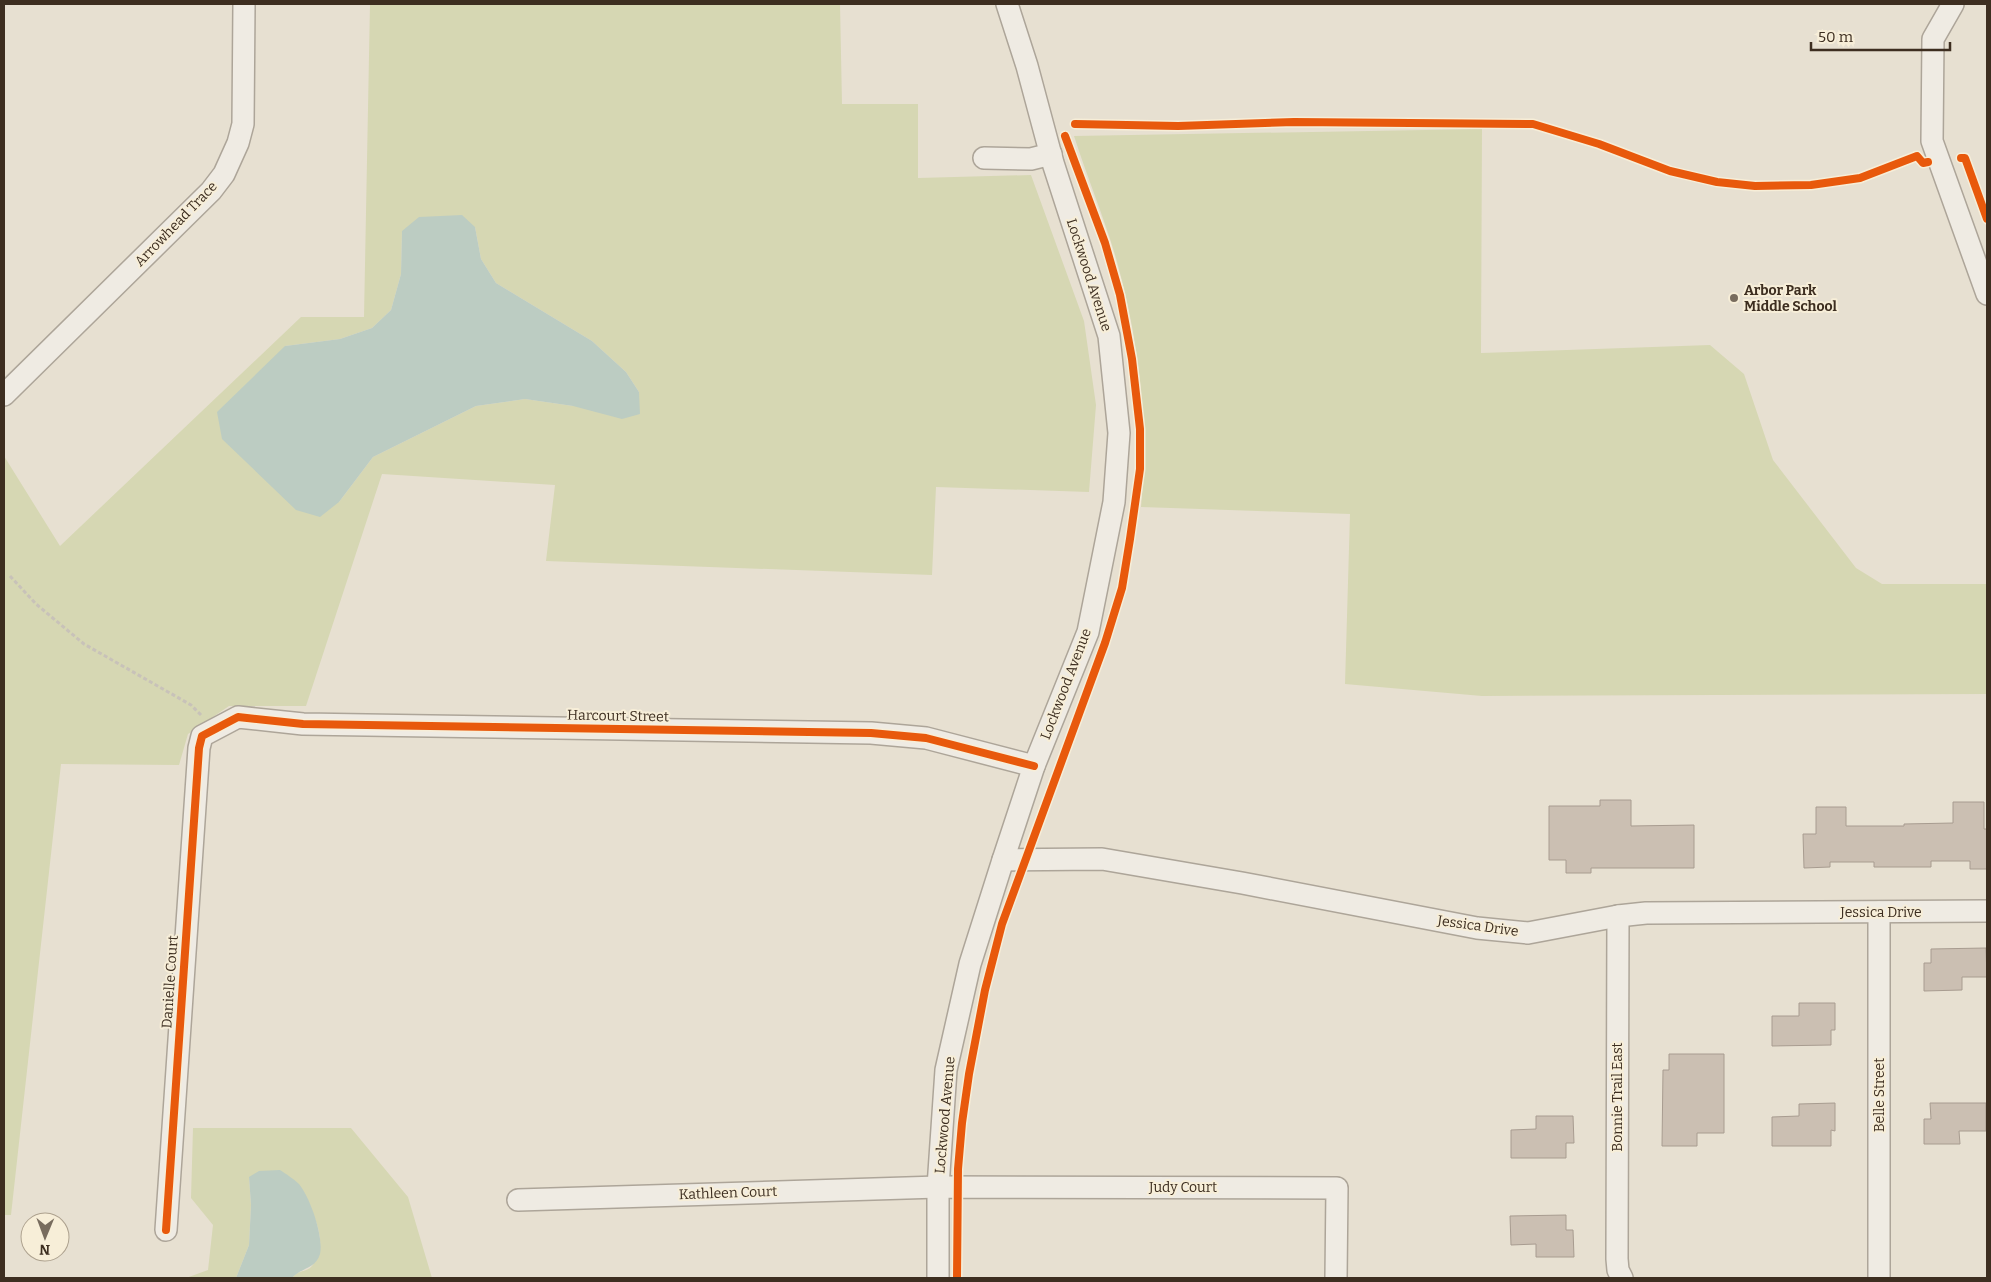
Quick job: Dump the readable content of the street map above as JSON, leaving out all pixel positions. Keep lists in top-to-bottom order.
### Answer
{
  "streets": {
    "street": [
      "Arrowhead Trace",
      "Lockwood Avenue",
      "Harcourt Street",
      "Jessica Drive",
      "Danielle Court",
      "Belle Street",
      "Bonnie Trail East",
      "Judy Court",
      "Kathleen Court"
    ]
  },
  "crossings": [
    ["Lockwood Avenue", "Harcourt Street"],
    ["Lockwood Avenue", "Jessica Drive"],
    ["Lockwood Avenue", "Judy Court"],
    ["Lockwood Avenue", "Kathleen Court"],
    ["Harcourt Street", "Danielle Court"],
    ["Jessica Drive", "Belle Street"],
    ["Jessica Drive", "Bonnie Trail East"],
    ["Judy Court", "Kathleen Court"]
  ],
  "places": ["Arbor Park Middle School"],
  "scale_bar": "50 m",
  "north": "bottom"
}
